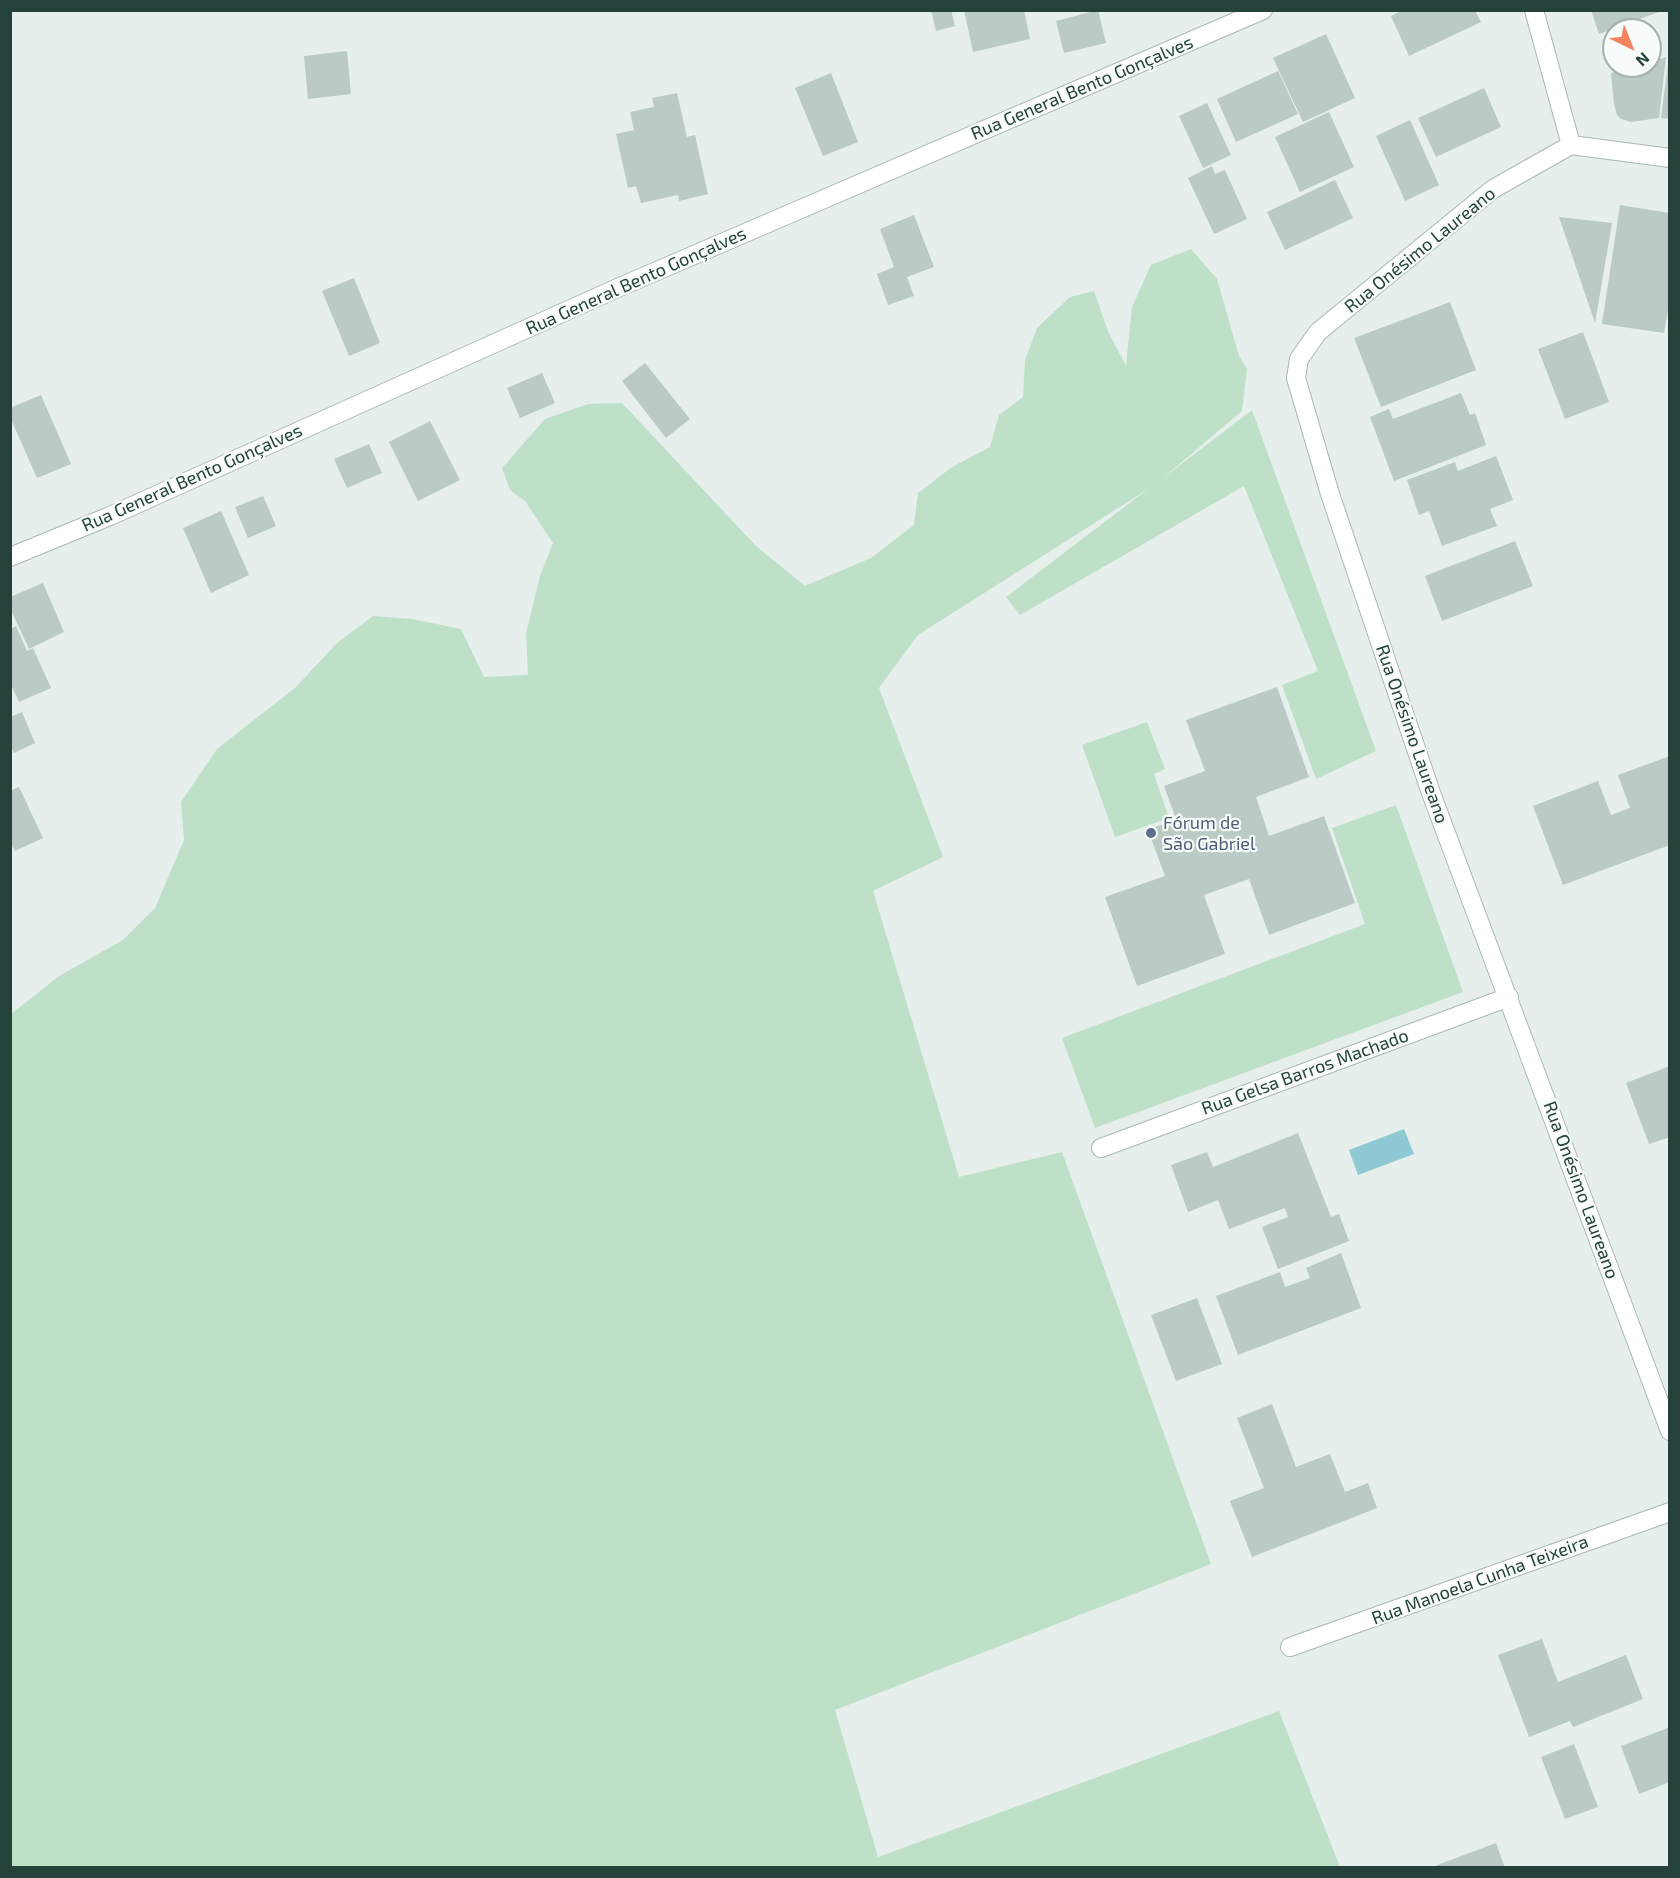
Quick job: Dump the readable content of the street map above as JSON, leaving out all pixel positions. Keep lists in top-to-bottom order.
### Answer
{
  "streets": {
    "street": [
      "Rua General Bento Gonçalves",
      "Rua Onésimo Laureano",
      "Rua Gelsa Barros Machado",
      "Rua Manoela Cunha Teixeira"
    ]
  },
  "crossings": [
    ["Rua Onésimo Laureano", "Rua Gelsa Barros Machado"]
  ],
  "places": ["Fórum de São Gabriel"],
  "north": "bottom right"
}
